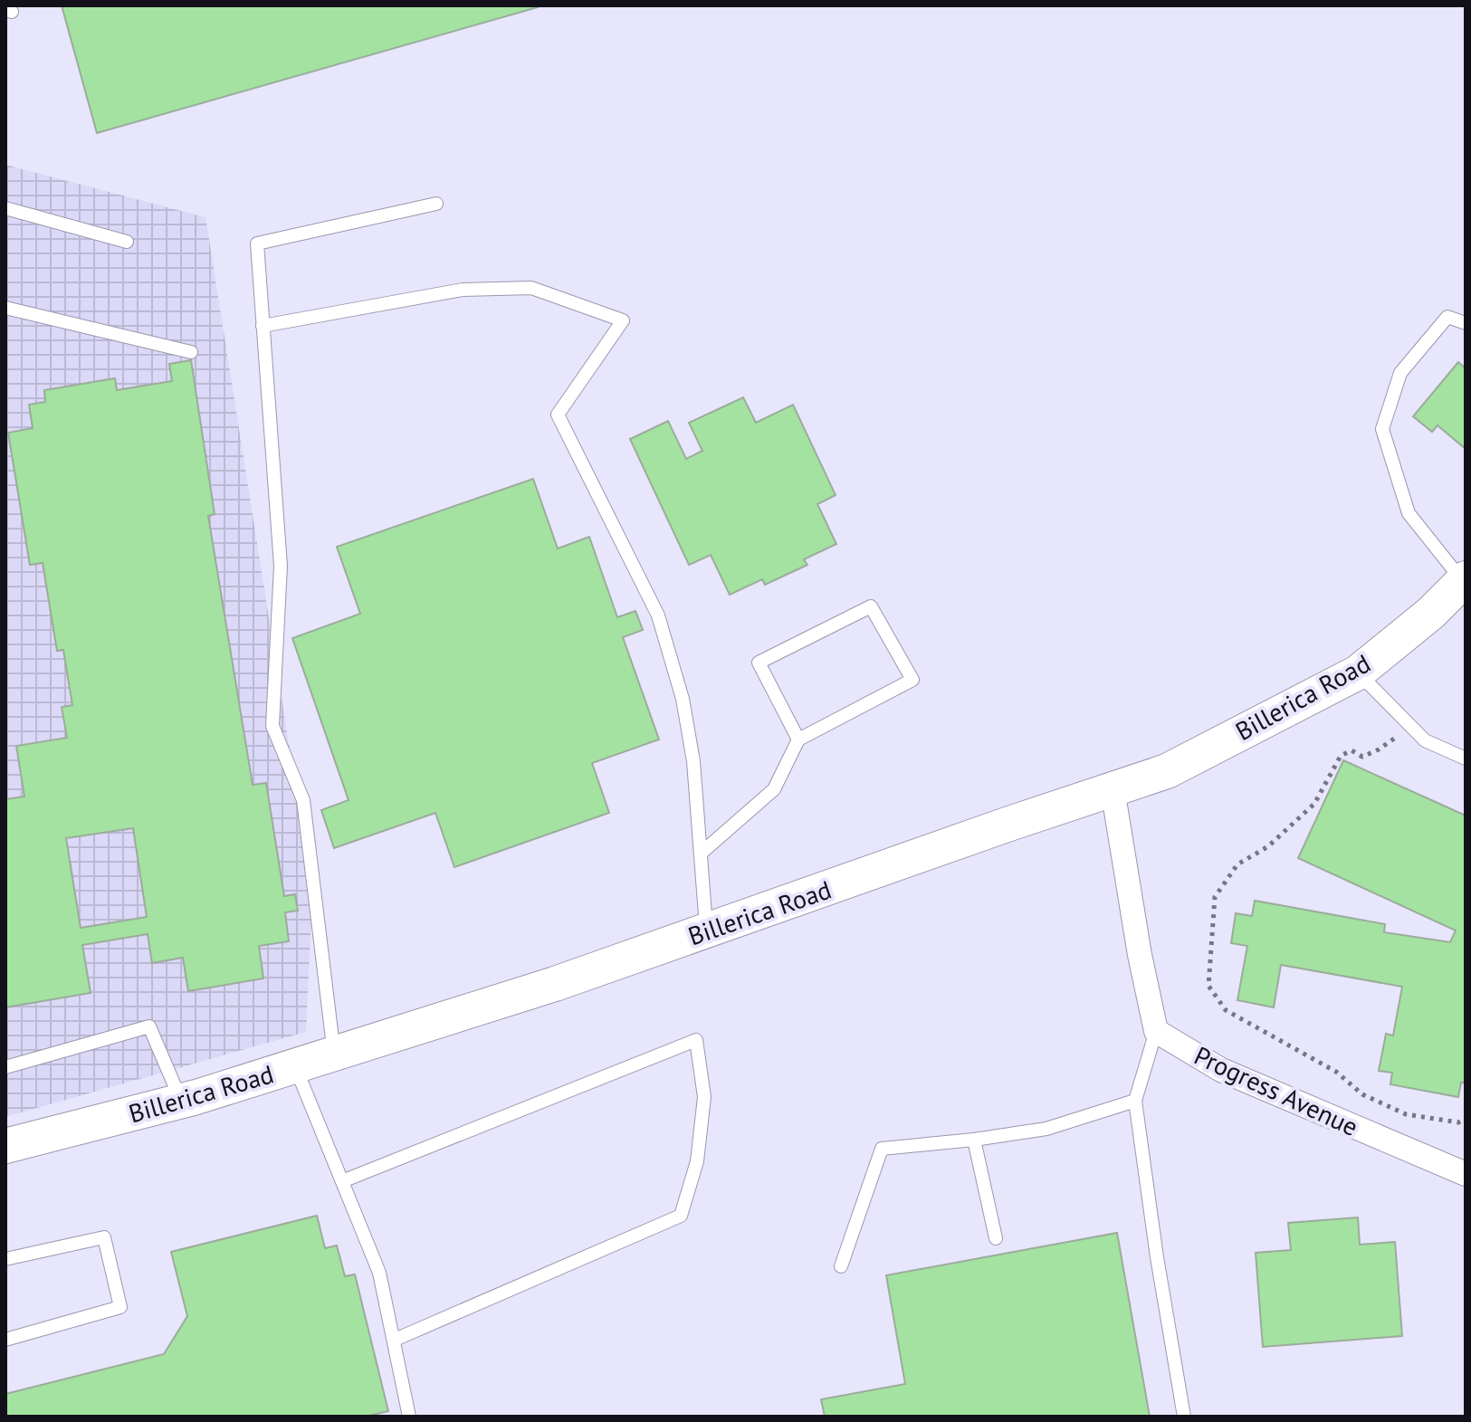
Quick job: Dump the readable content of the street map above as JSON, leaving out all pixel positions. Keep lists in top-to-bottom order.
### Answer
{
  "streets": {
    "main road": ["Billerica Road"],
    "street": ["Progress Avenue"]
  }
}
